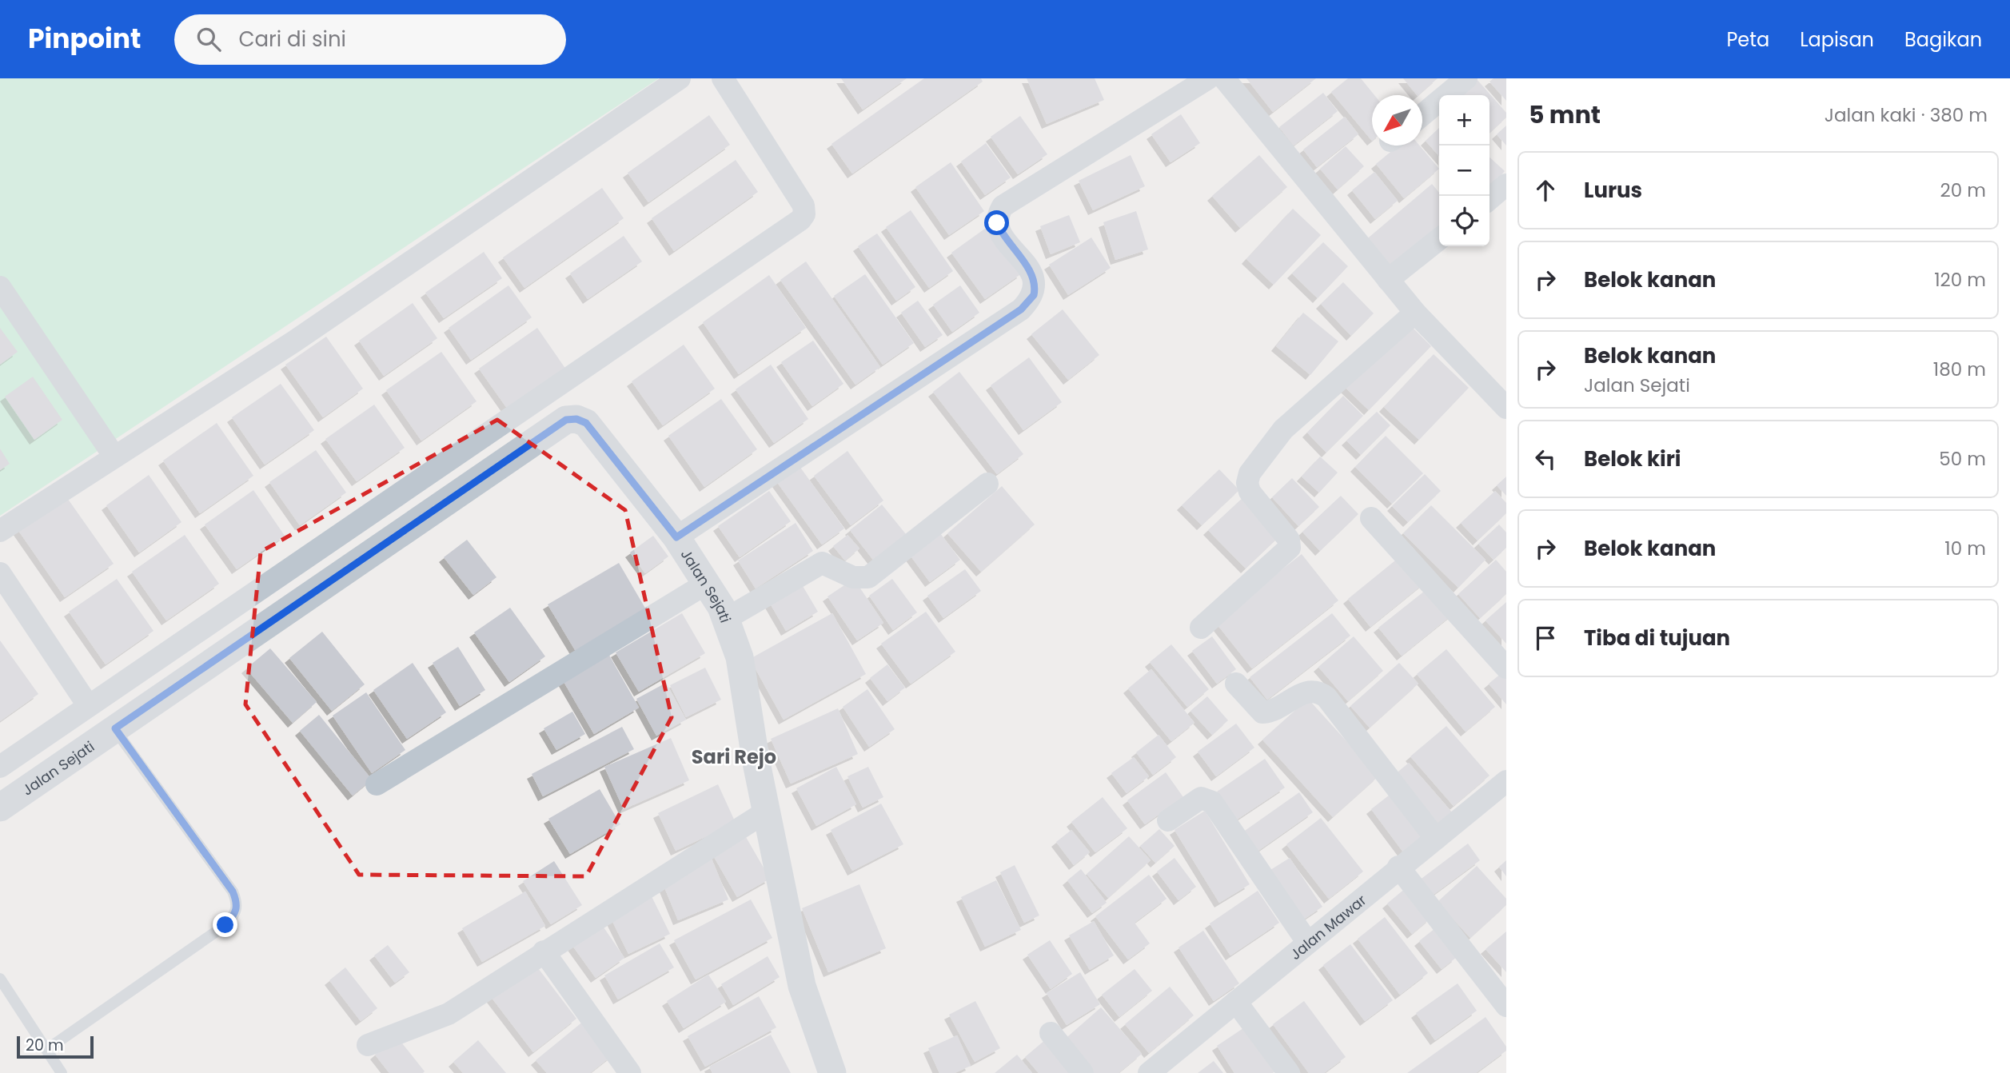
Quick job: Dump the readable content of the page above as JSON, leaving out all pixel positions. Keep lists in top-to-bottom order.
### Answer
{
  "streets": {
    "street": ["Jalan Sejati", "Jalan Mawar"]
  },
  "districts": ["Sari Rejo"],
  "scale_bar": "20 m",
  "north": "bottom left",
  "page": {
    "header": "Pinpoint",
    "search": "Cari di sini",
    "nav": ["Peta", "Lapisan", "Bagikan"],
    "heading": ["5 mnt", "Jalan kaki · 380 m"],
    "map_buttons": ["+", "−"],
    "list": [
      ["Lurus", "20 m"],
      ["Belok kanan", "120 m"],
      ["Belok kanan", "Jalan Sejati", "180 m"],
      ["Belok kiri", "50 m"],
      ["Belok kanan", "10 m"],
      "Tiba di tujuan"
    ],
    "scale": "20 m"
  }
}
